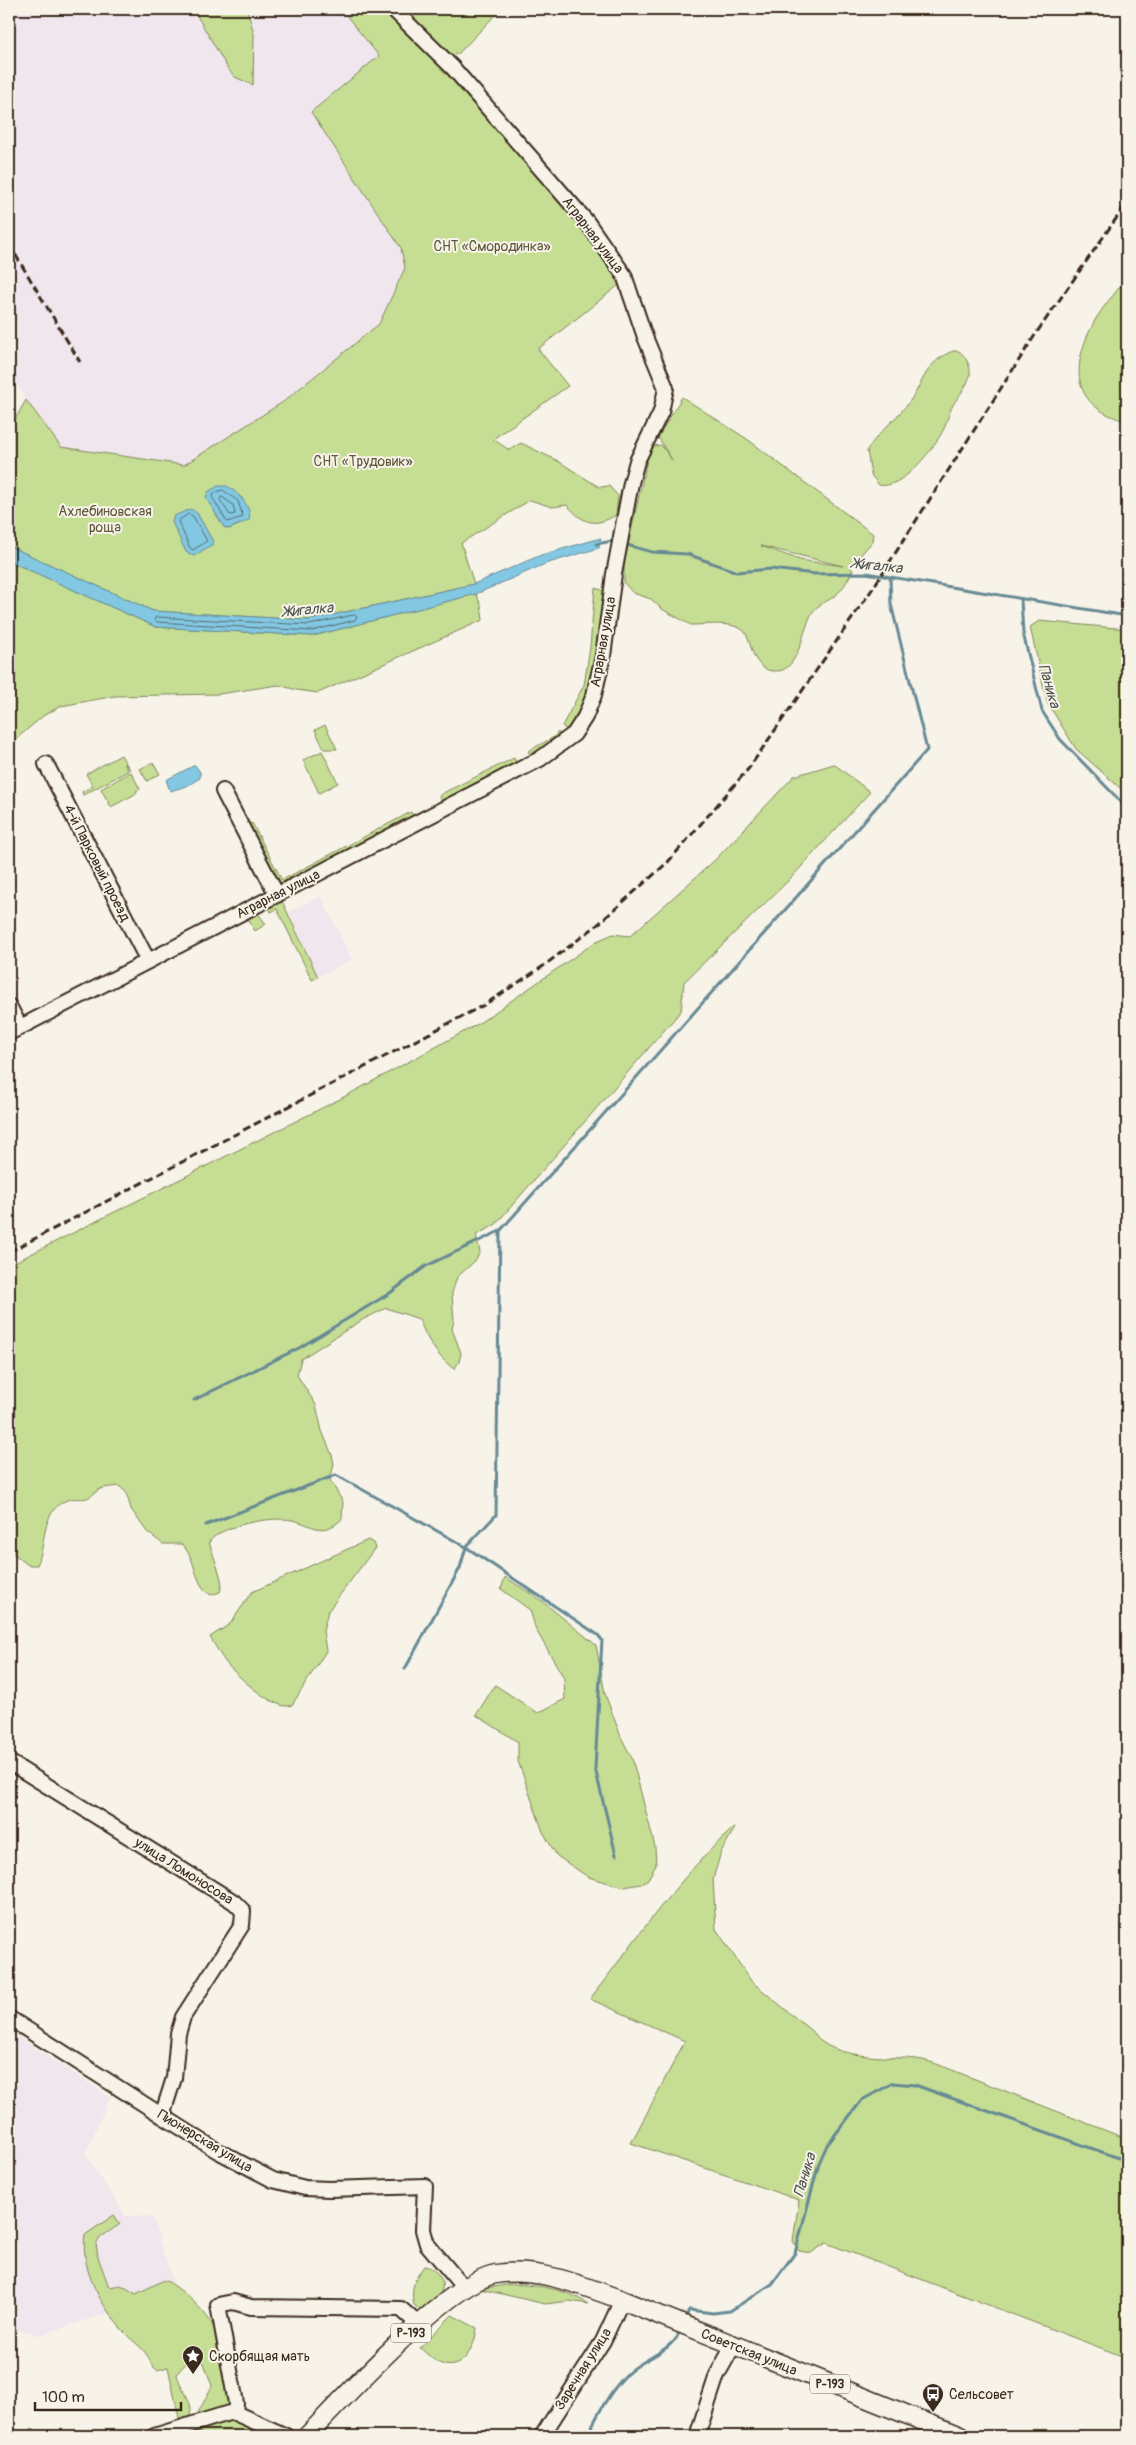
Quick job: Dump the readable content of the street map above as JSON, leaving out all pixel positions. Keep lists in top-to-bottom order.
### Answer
{
  "streets": {
    "main road": ["Р-193", "Советская улица"],
    "street": [
      "Аграрная улица",
      "4-й Парковый проезд",
      "улица Ломоносова",
      "Пионерская улица",
      "Заречная улица"
    ]
  },
  "crossings": [
    ["Аграрная улица", "4-й Парковый проезд"],
    ["улица Ломоносова", "Пионерская улица"],
    ["Пионерская улица", "Р-193"],
    ["Пионерская улица", "Советская улица"],
    ["Р-193", "Советская улица"],
    ["Советская улица", "Заречная улица"]
  ],
  "water": ["Жигалка", "Паника"],
  "parks": ["СНТ «Смородинка»", "СНТ «Трудовик»", "Ахлебиновская роща"],
  "places": {
    "place": ["Скорбящая мать"],
    "bus stop": ["Сельсовет"]
  },
  "scale_bar": "100 m"
}
